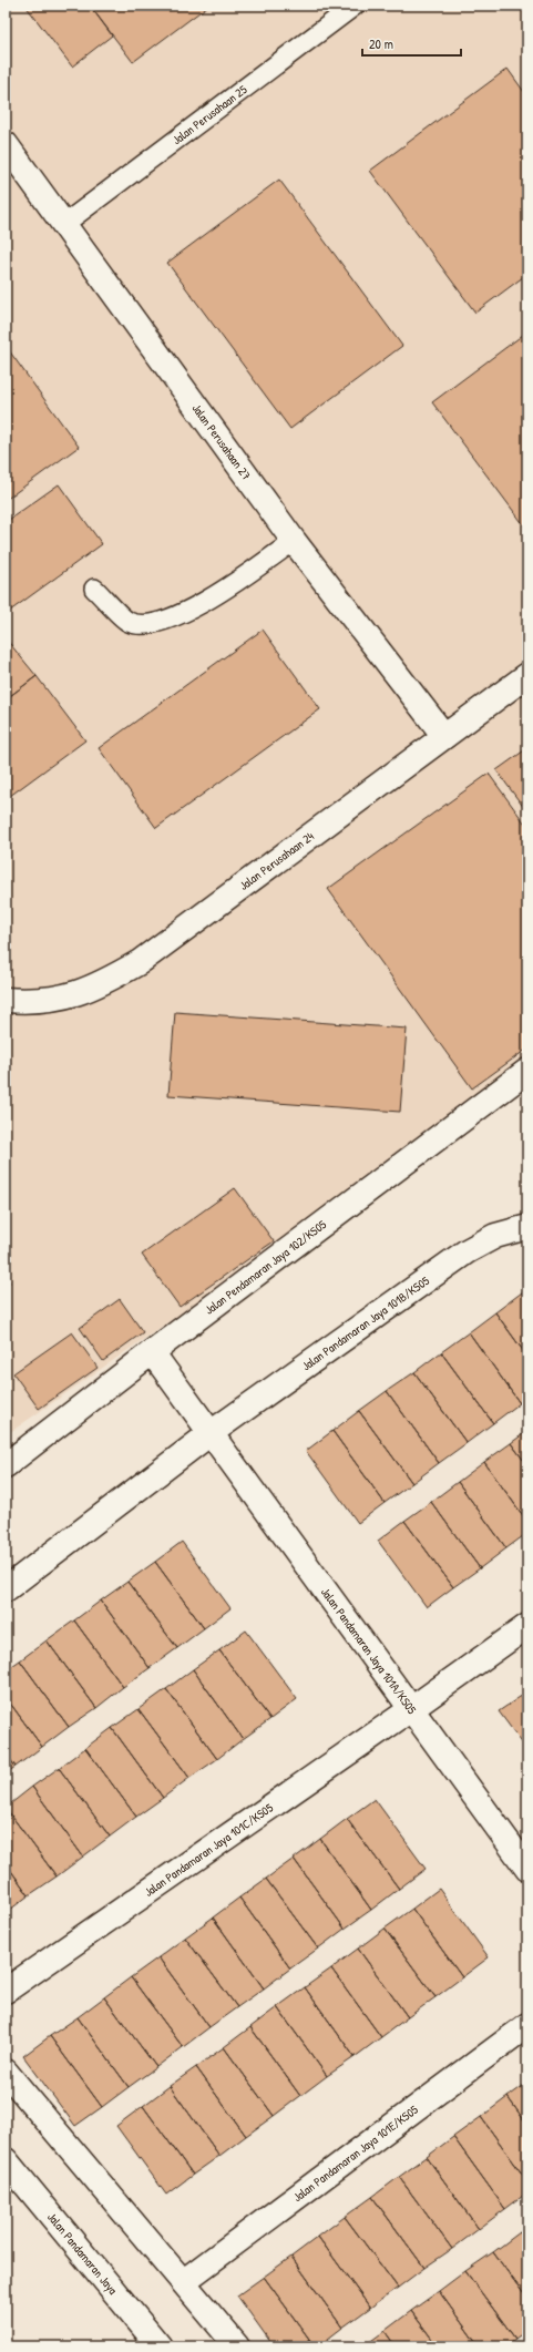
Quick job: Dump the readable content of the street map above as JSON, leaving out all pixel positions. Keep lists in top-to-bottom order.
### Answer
{
  "streets": {
    "street": [
      "Jalan Perusahaan 27",
      "Jalan Perusahaan 24",
      "Jalan Pendamaran Jaya 102/KS05",
      "Jalan Pandamaran Jaya 101B/KS05",
      "Jalan Pandamaran Jaya 101A/KS05",
      "Jalan Pandamaran Jaya 101C/KS05",
      "Jalan Pandamaran Jaya 101E/KS05",
      "Jalan Pandamaran Jaya"
    ],
    "lane": ["Jalan Perusahaan 25"]
  },
  "crossings": [
    ["Jalan Perusahaan 25", "Jalan Perusahaan 27"],
    ["Jalan Perusahaan 27", "Jalan Perusahaan 24"],
    ["Jalan Pendamaran Jaya 102/KS05", "Jalan Pandamaran Jaya 101A/KS05"],
    ["Jalan Pandamaran Jaya 101B/KS05", "Jalan Pandamaran Jaya 101A/KS05"],
    ["Jalan Pandamaran Jaya 101A/KS05", "Jalan Pandamaran Jaya 101C/KS05"]
  ],
  "scale_bar": "20 m"
}
